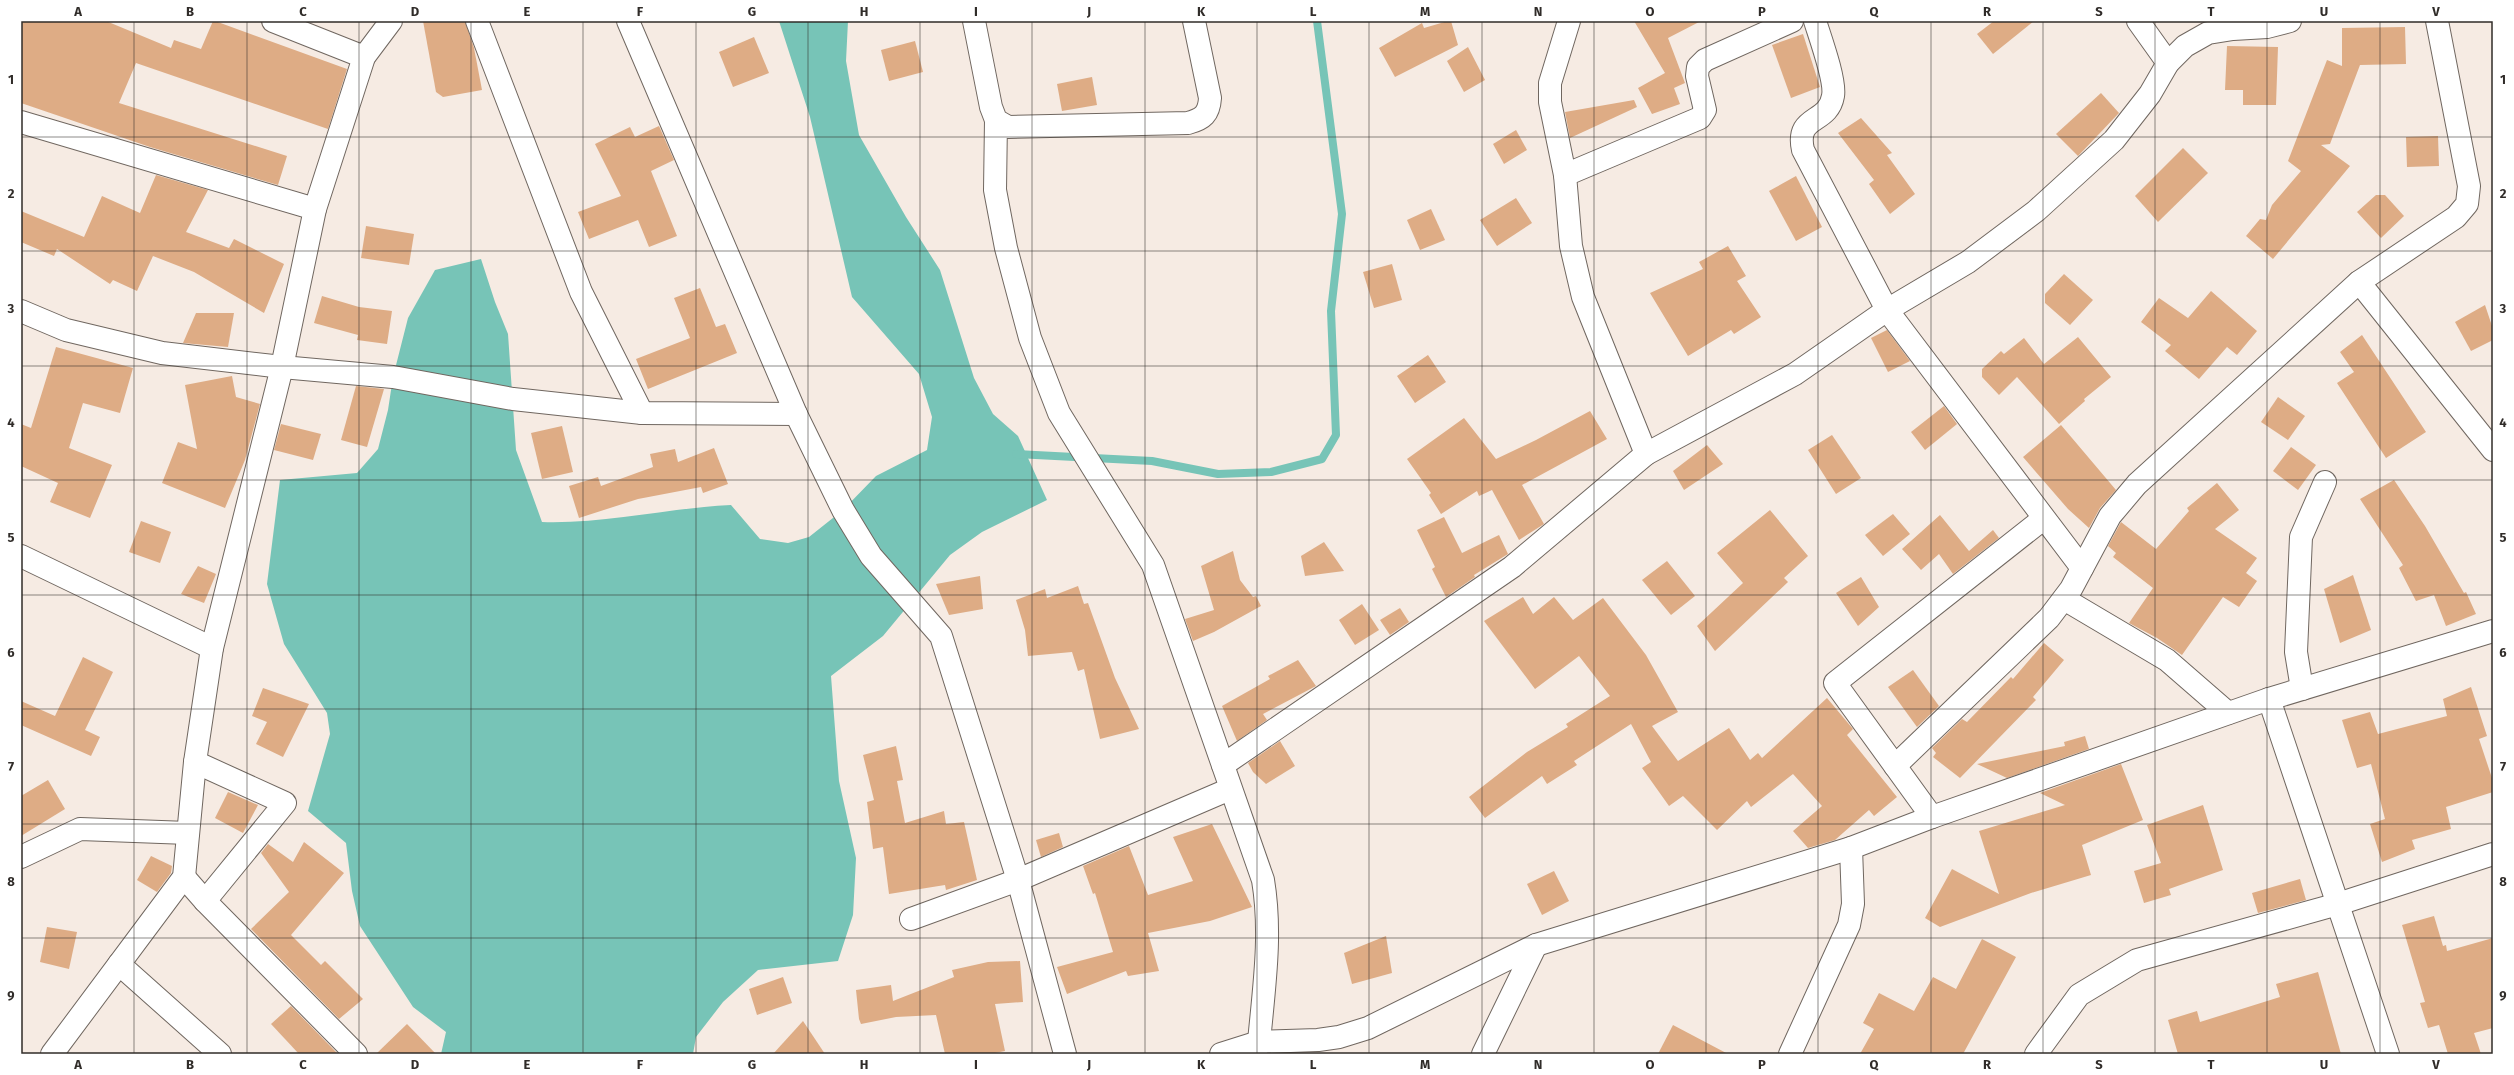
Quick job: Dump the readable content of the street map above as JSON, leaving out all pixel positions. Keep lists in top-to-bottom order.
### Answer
{
  "grid": {
    "columns": [
      "A",
      "B",
      "C",
      "D",
      "E",
      "F",
      "G",
      "H",
      "I",
      "J",
      "K",
      "L",
      "M",
      "N",
      "O",
      "P",
      "Q",
      "R",
      "S",
      "T",
      "U",
      "V"
    ],
    "rows": [
      "1",
      "2",
      "3",
      "4",
      "5",
      "6",
      "7",
      "8",
      "9"
    ]
  }
}
